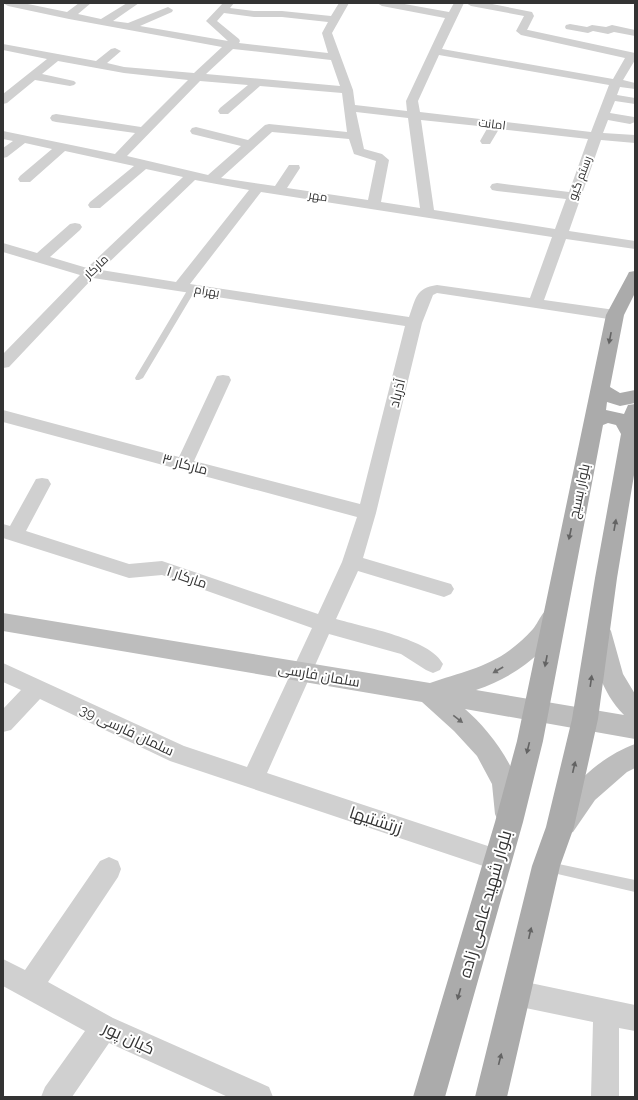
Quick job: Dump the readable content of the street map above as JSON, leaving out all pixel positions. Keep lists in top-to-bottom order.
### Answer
{
  "streets": {
    "main road": ["بلوار بسیج", "سلمان فارسی", "بلوار شهید عاصی زاده"],
    "street": [
      "امانت",
      "رستم گیو",
      "مهر",
      "مارکار",
      "بهرام",
      "آذرباد",
      "مارکار ۳",
      "مارکار ۱",
      "سلمان فارسی 39",
      "زرتشتیها",
      "کیان پور"
    ]
  },
  "crossings": [
    ["امانت", "رستم گیو"],
    ["رستم گیو", "مهر"],
    ["رستم گیو", "آذرباد"],
    ["مهر", "مارکار"],
    ["مارکار", "بهرام"],
    ["بهرام", "آذرباد"],
    ["آذرباد", "مارکار ۳"],
    ["آذرباد", "بلوار بسیج"],
    ["آذرباد", "مارکار ۱"],
    ["آذرباد", "سلمان فارسی"],
    ["آذرباد", "سلمان فارسی 39"],
    ["آذرباد", "زرتشتیها"],
    ["بلوار بسیج", "سلمان فارسی"],
    ["بلوار بسیج", "بلوار شهید عاصی زاده"],
    ["سلمان فارسی", "بلوار شهید عاصی زاده"],
    ["سلمان فارسی 39", "زرتشتیها"],
    ["زرتشتیها", "بلوار شهید عاصی زاده"]
  ]
}
